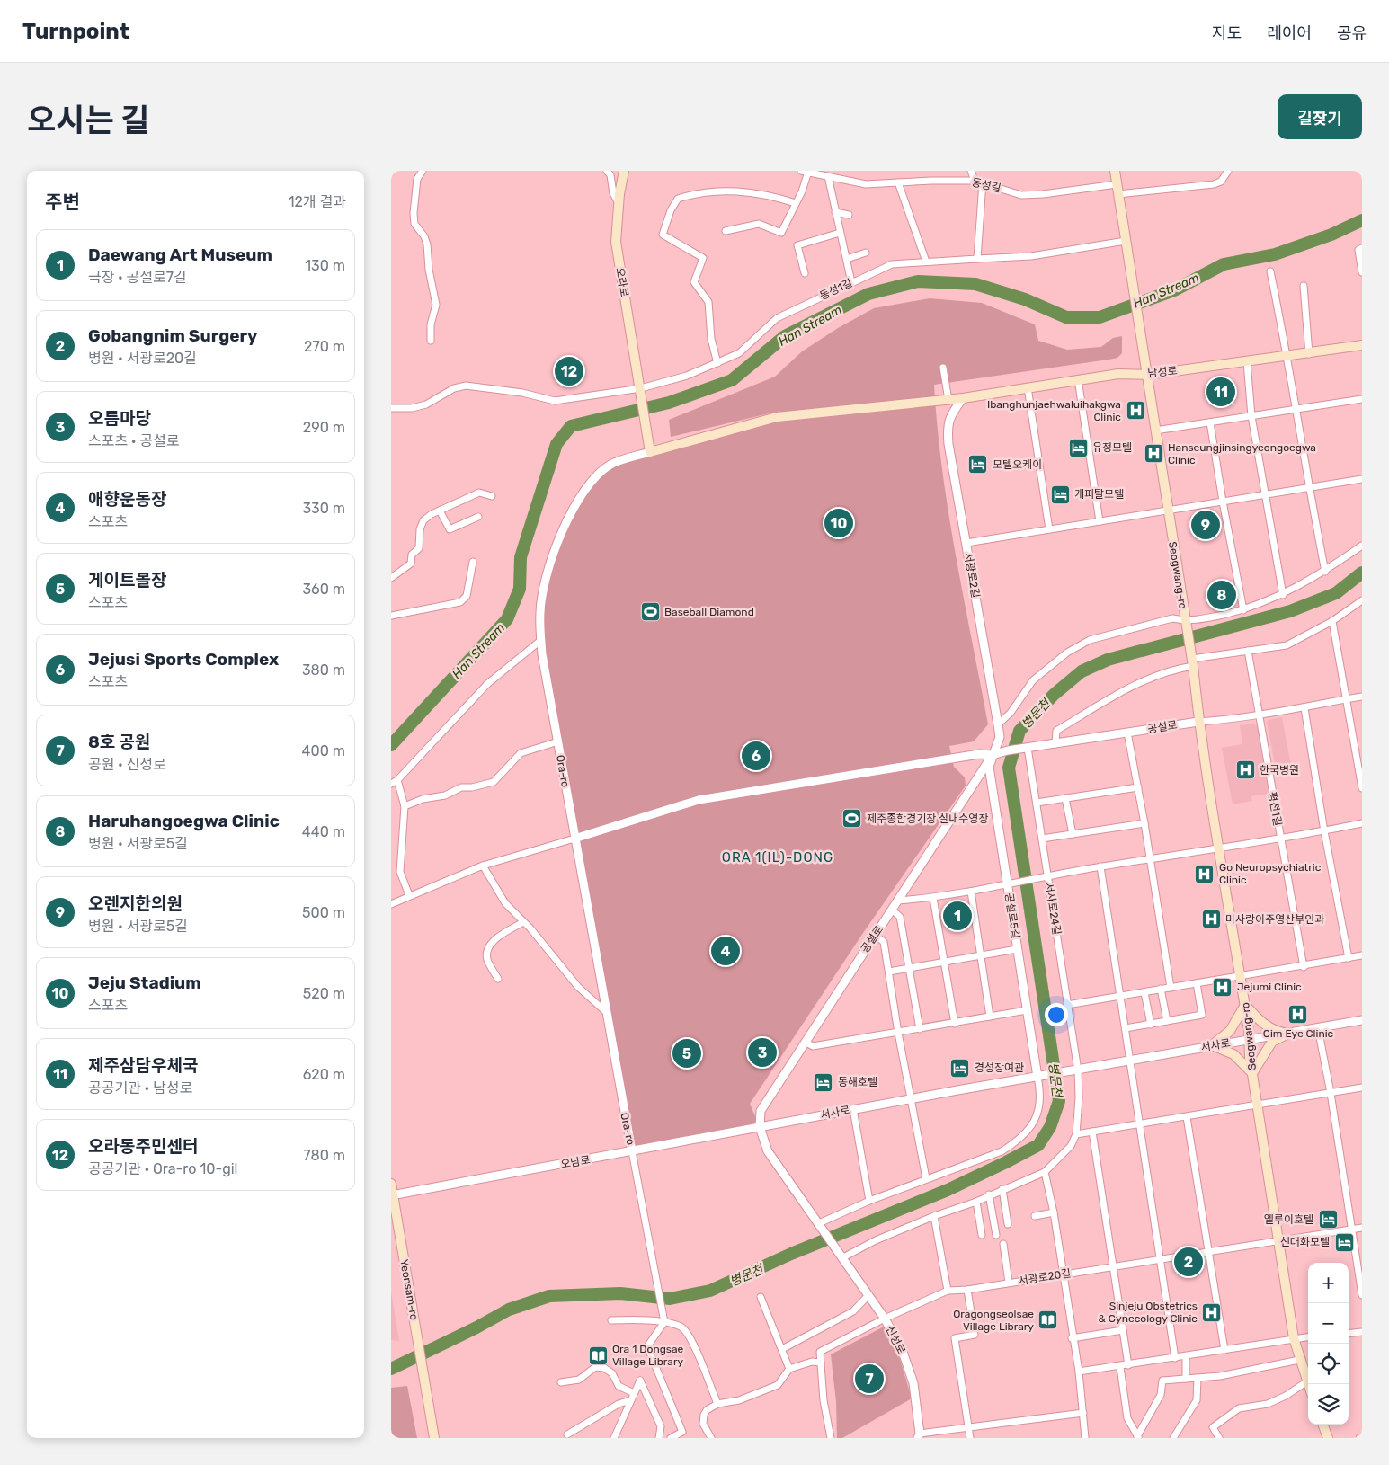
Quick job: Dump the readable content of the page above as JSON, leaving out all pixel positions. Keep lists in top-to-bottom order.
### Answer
{
  "streets": {
    "main road": [
      "오라로",
      "남성로",
      "Seogwang-ro",
      "Yeonsam-ro"
    ],
    "street": [
      "동성길",
      "동성1길",
      "서광로2길",
      "공설로",
      "Ora-ro",
      "평전1길",
      "서사로24길",
      "공설로5길",
      "서사로",
      "오남로",
      "서광로20길",
      "신성로"
    ]
  },
  "crossings": [
    ["오라로", "동성1길"],
    ["오라로", "남성로"],
    ["오라로", "Ora-ro"],
    ["동성1길", "Seogwang-ro"],
    ["남성로", "서광로2길"],
    ["남성로", "Seogwang-ro"],
    ["남성로", "Ora-ro"],
    ["서광로2길", "Seogwang-ro"],
    ["서광로2길", "공설로"],
    ["서광로2길", "공설로5길"],
    ["Seogwang-ro", "공설로"],
    ["Seogwang-ro", "서사로"],
    ["Seogwang-ro", "서광로20길"],
    ["공설로", "Ora-ro"],
    ["공설로", "서사로24길"],
    ["공설로", "공설로5길"],
    ["공설로", "서사로"],
    ["공설로", "오남로"],
    ["Ora-ro", "오남로"],
    ["서사로24길", "서사로"],
    ["공설로5길", "서사로"],
    ["서사로", "오남로"],
    ["오남로", "Yeonsam-ro"],
    ["서광로20길", "신성로"]
  ],
  "districts": ["ORA 1(IL)-DONG"],
  "water": ["Han Stream", "병문천"],
  "places": {
    "hospital": [
      "Ibanghunjaehwaluihakgwa Clinic",
      "Hanseungjinsingyeongoegwa Clinic",
      "한국병원",
      "Go Neuropsychiatric Clinic",
      "미사랑이주영산부인과",
      "Jejumi Clinic",
      "Gim Eye Clinic",
      "Sinjeju Obstetrics & Gynecology Clinic"
    ],
    "hotel": [
      "유정모텔",
      "모텔오케이",
      "캐피탈모텔",
      "경성장여관",
      "동해호텔",
      "엘루이호텔",
      "신대화모텔"
    ],
    "sports": ["Baseball Diamond", "제주종합경기장 실내수영장"],
    "library": ["Oragongseolsae Village Library", "Ora 1 Dongsae Village Library"]
  },
  "page": {
    "header": "Turnpoint",
    "nav": ["지도", "레이어", "공유"],
    "title": "오시는 길",
    "buttons": "길찾기",
    "heading": ["주변", "12개 결과"],
    "list": [
      {
        "mark": "1",
        "name": "Daewang Art Museum",
        "note": "극장 · 공설로7길",
        "value": "130 m"
      },
      {
        "mark": "2",
        "name": "Gobangnim Surgery",
        "note": "병원 · 서광로20길",
        "value": "270 m"
      },
      {
        "mark": "3",
        "name": "오름마당",
        "note": "스포츠 · 공설로",
        "value": "290 m"
      },
      {
        "mark": "4",
        "name": "애향운동장",
        "note": "스포츠",
        "value": "330 m"
      },
      {
        "mark": "5",
        "name": "게이트볼장",
        "note": "스포츠",
        "value": "360 m"
      },
      {
        "mark": "6",
        "name": "Jejusi Sports Complex",
        "note": "스포츠",
        "value": "380 m"
      },
      {
        "mark": "7",
        "name": "8호 공원",
        "note": "공원 · 신성로",
        "value": "400 m"
      },
      {
        "mark": "8",
        "name": "Haruhangoegwa Clinic",
        "note": "병원 · 서광로5길",
        "value": "440 m"
      },
      {
        "mark": "9",
        "name": "오렌지한의원",
        "note": "병원 · 서광로5길",
        "value": "500 m"
      },
      {
        "mark": "10",
        "name": "Jeju Stadium",
        "note": "스포츠",
        "value": "520 m"
      },
      {
        "mark": "11",
        "name": "제주삼담우체국",
        "note": "공공기관 · 남성로",
        "value": "620 m"
      },
      {
        "mark": "12",
        "name": "오라동주민센터",
        "note": "공공기관 · Ora-ro 10-gil",
        "value": "780 m"
      }
    ],
    "pins": [
      "12",
      "11",
      "10",
      "9",
      "8",
      "6",
      "1",
      "4",
      "3",
      "5",
      "2",
      "7"
    ],
    "map_buttons": ["+", "−"]
  }
}
